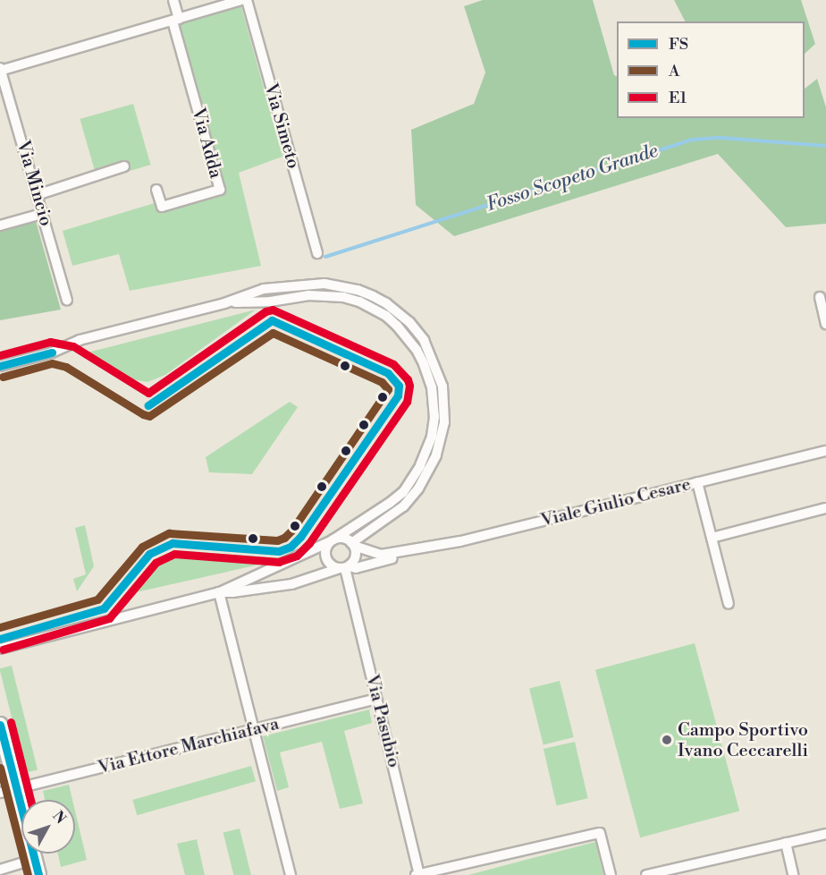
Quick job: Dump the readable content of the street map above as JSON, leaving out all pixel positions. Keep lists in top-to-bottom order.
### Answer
{
  "streets": {
    "street": [
      "Via Simeto",
      "Via Adda",
      "Via Mincio",
      "Viale Giulio Cesare",
      "Via Pasubio",
      "Via Ettore Marchiafava"
    ]
  },
  "crossings": [
    ["Viale Giulio Cesare", "Via Pasubio"],
    ["Via Pasubio", "Via Ettore Marchiafava"]
  ],
  "water": ["Fosso Scopeto Grande"],
  "places": ["Campo Sportivo Ivano Ceccarelli"],
  "lines": ["transit line E1", "transit line FS", "transit line A"],
  "legend": ["FS", "A", "E1"],
  "north": "top right"
}
